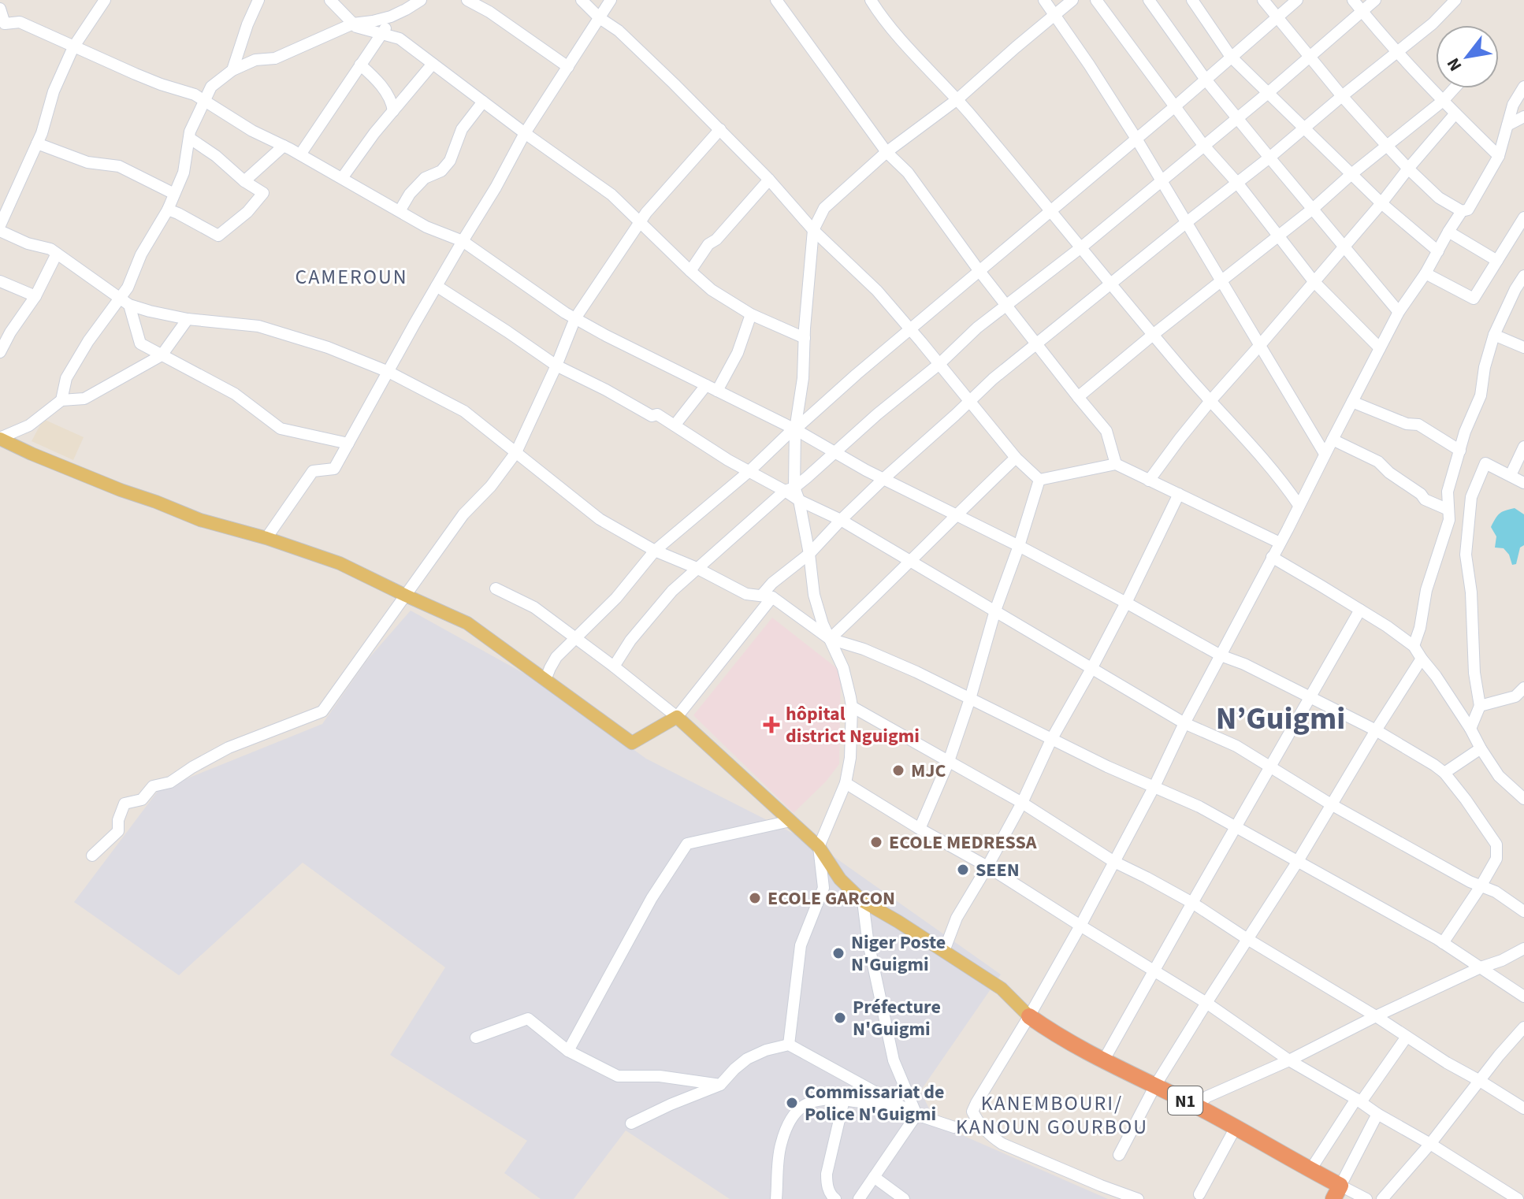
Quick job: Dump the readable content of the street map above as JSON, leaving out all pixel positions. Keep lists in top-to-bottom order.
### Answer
{
  "streets": {
    "highway": ["N1"]
  },
  "districts": ["CAMEROUN", "N’Guigmi", "KANEMBOURI/ KANOUN GOURBOU"],
  "places": {
    "health": ["hôpital district Nguigmi"],
    "other": [
      "MJC",
      "ECOLE MEDRESSA",
      "SEEN",
      "ECOLE GARCON",
      "Niger Poste N'Guigmi",
      "Préfecture N'Guigmi",
      "Commissariat de Police N'Guigmi"
    ]
  },
  "north": "bottom left"
}
